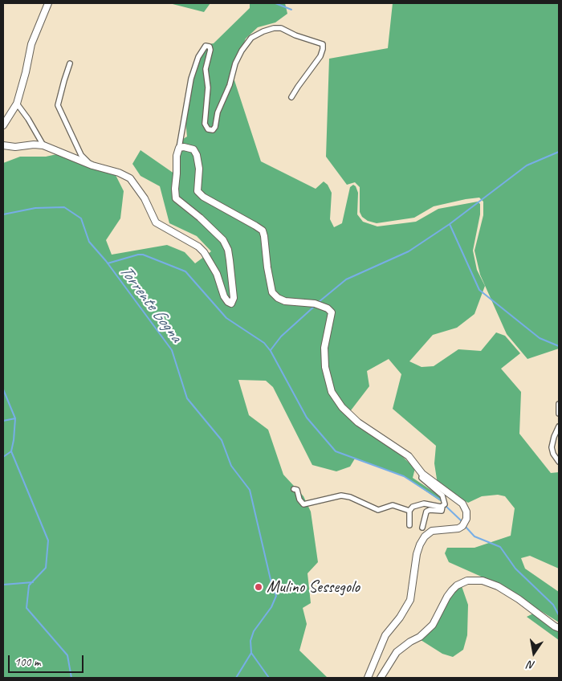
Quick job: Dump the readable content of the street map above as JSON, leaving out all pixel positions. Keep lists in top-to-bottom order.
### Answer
{
  "water": ["Torrente Gogna"],
  "places": ["Mulino Sessegolo"],
  "scale_bar": "100 m",
  "north": "bottom"
}
